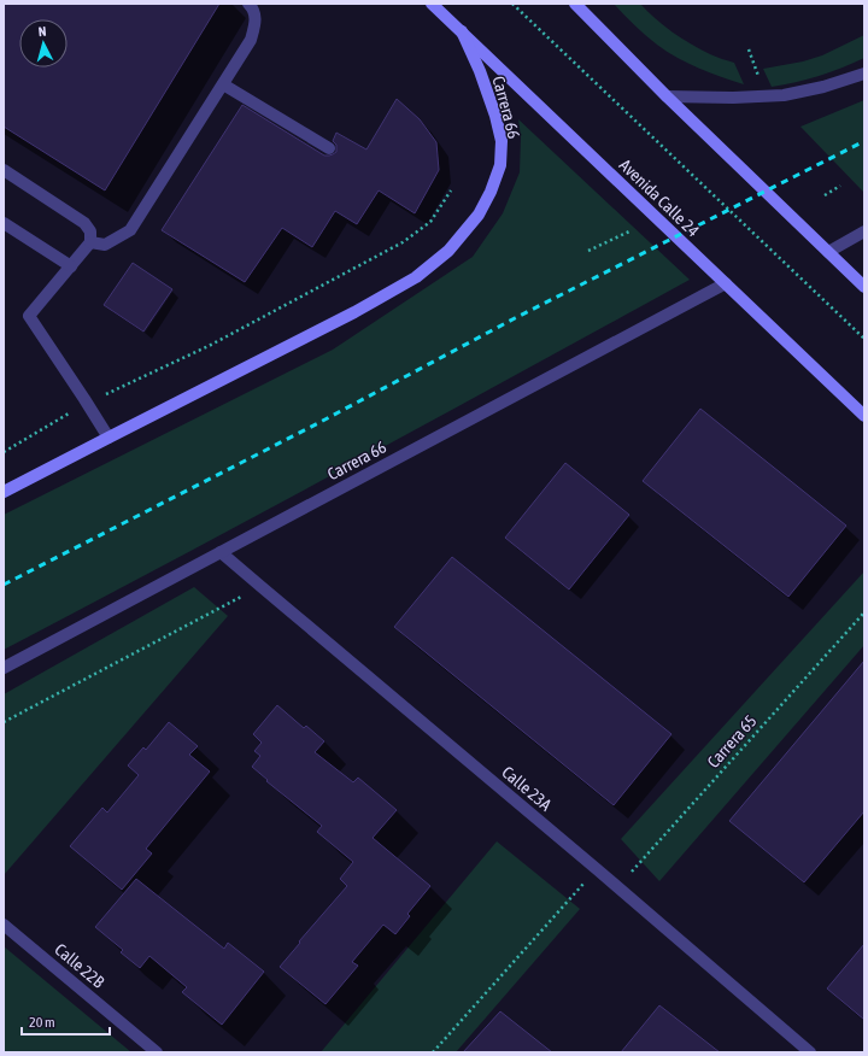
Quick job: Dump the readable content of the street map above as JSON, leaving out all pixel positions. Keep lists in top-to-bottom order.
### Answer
{
  "streets": {
    "main road": ["Carrera 66", "Avenida Calle 24"],
    "street": ["Calle 23A", "Calle 22B"],
    "path": ["Carrera 65"]
  },
  "crossings": [
    ["Carrera 66", "Avenida Calle 24"],
    ["Carrera 66", "Calle 23A"],
    ["Carrera 65", "Calle 23A"]
  ],
  "scale_bar": "20 m",
  "north": "top"
}
